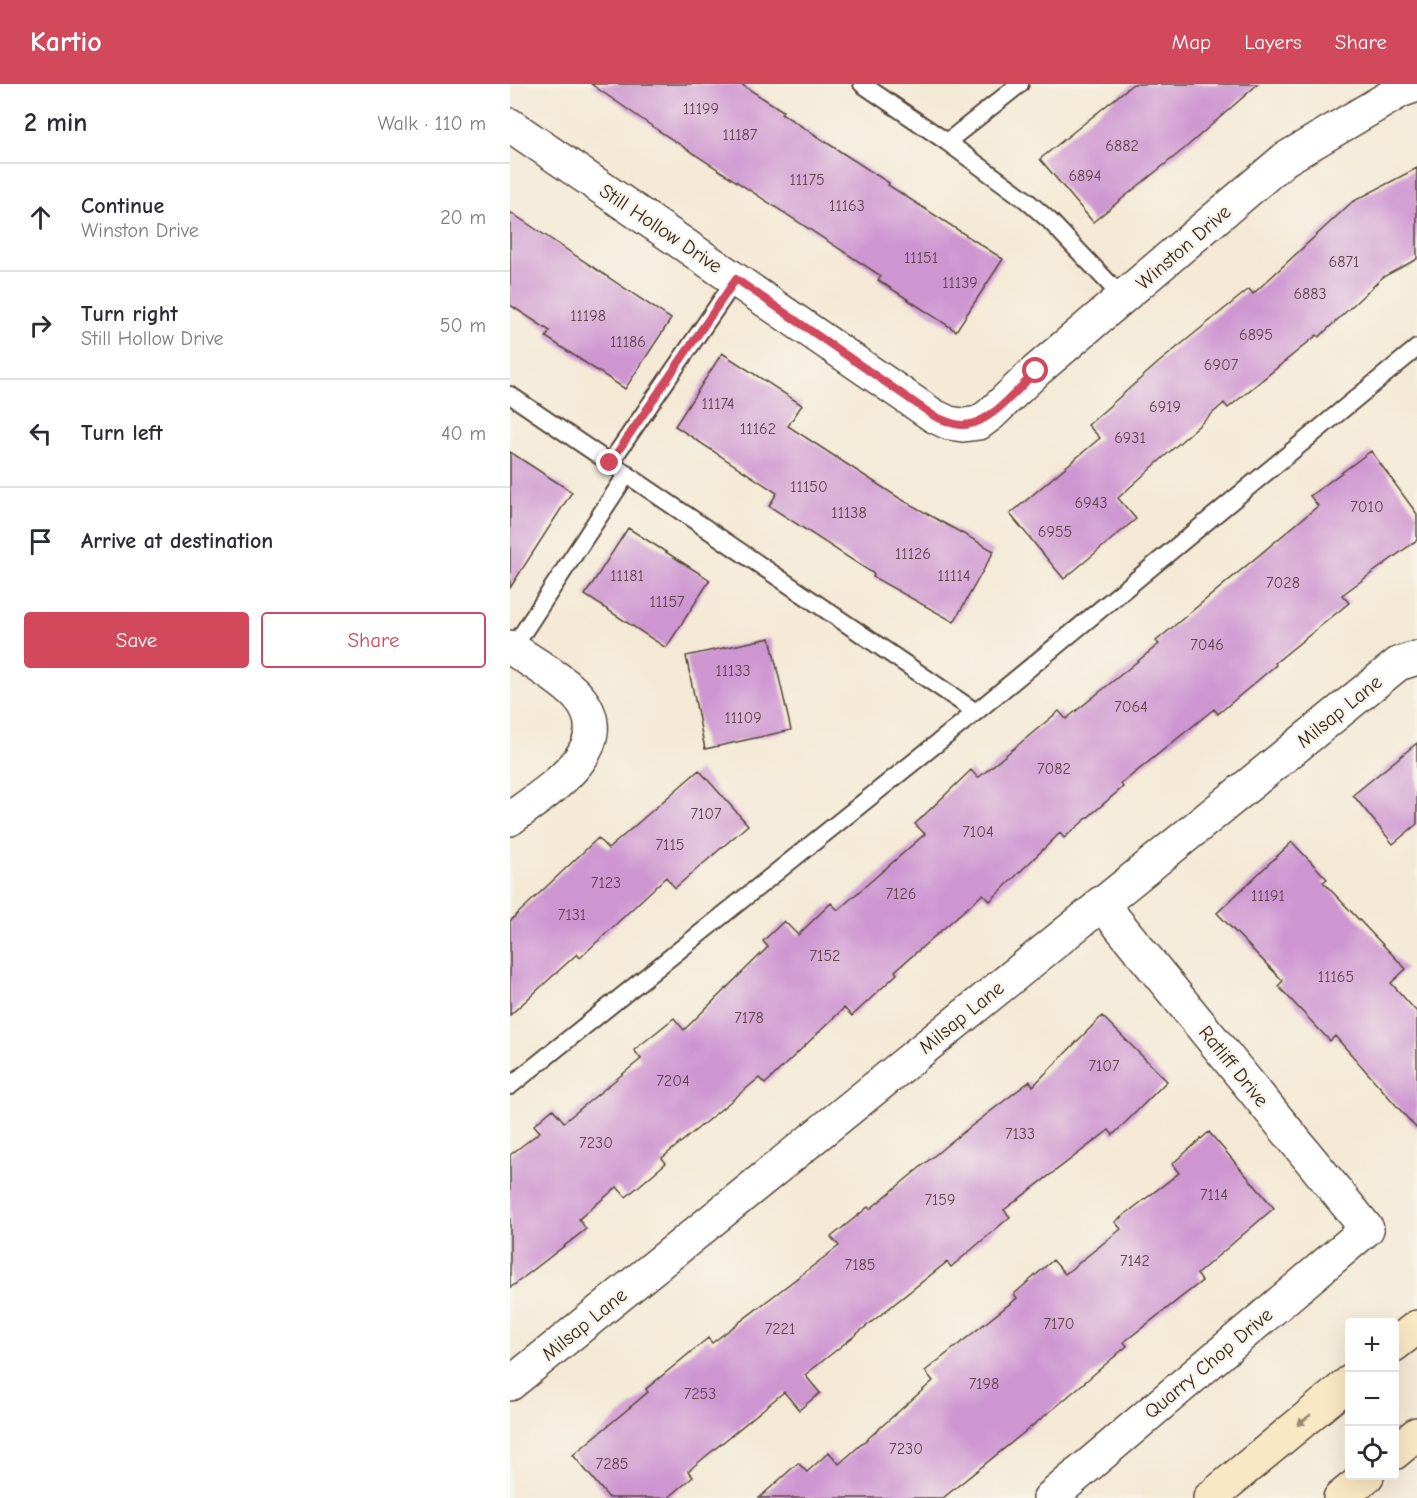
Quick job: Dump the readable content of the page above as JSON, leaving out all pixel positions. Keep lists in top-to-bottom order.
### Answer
{
  "streets": {
    "street": [
      "Still Hollow Drive",
      "Winston Drive",
      "Milsap Lane",
      "Ratliff Drive",
      "Quarry Chop Drive"
    ]
  },
  "crossings": [
    ["Still Hollow Drive", "Winston Drive"],
    ["Milsap Lane", "Ratliff Drive"],
    ["Ratliff Drive", "Quarry Chop Drive"]
  ],
  "house_numbers": [
    "11199",
    "11187",
    "6882",
    "6894",
    "11175",
    "11163",
    "11151",
    "6871",
    "11139",
    "6883",
    "11198",
    "6895",
    "11186",
    "6907",
    "11174",
    "6919",
    "11162",
    "6931",
    "11150",
    "6943",
    "7010",
    "11138",
    "6955",
    "11126",
    "11181",
    "11114",
    "7028",
    "11157",
    "7046",
    "11133",
    "7064",
    "11109",
    "7082",
    "7107",
    "7104",
    "7115",
    "7123",
    "7126",
    "11191",
    "7131",
    "7152",
    "11165",
    "7178",
    "7107",
    "7204",
    "7133",
    "7230",
    "7114",
    "7159",
    "7142",
    "7185",
    "7170",
    "7221",
    "7198",
    "7253",
    "7230",
    "7285"
  ],
  "page": {
    "header": "Kartio",
    "nav": ["Map", "Layers", "Share"],
    "heading": ["2 min", "Walk · 110 m"],
    "list": [
      ["Continue", "Winston Drive", "20 m"],
      ["Turn right", "Still Hollow Drive", "50 m"],
      ["Turn left", "40 m"],
      "Arrive at destination"
    ],
    "buttons": ["Save", "Share"],
    "map_buttons": ["+", "−"]
  }
}
